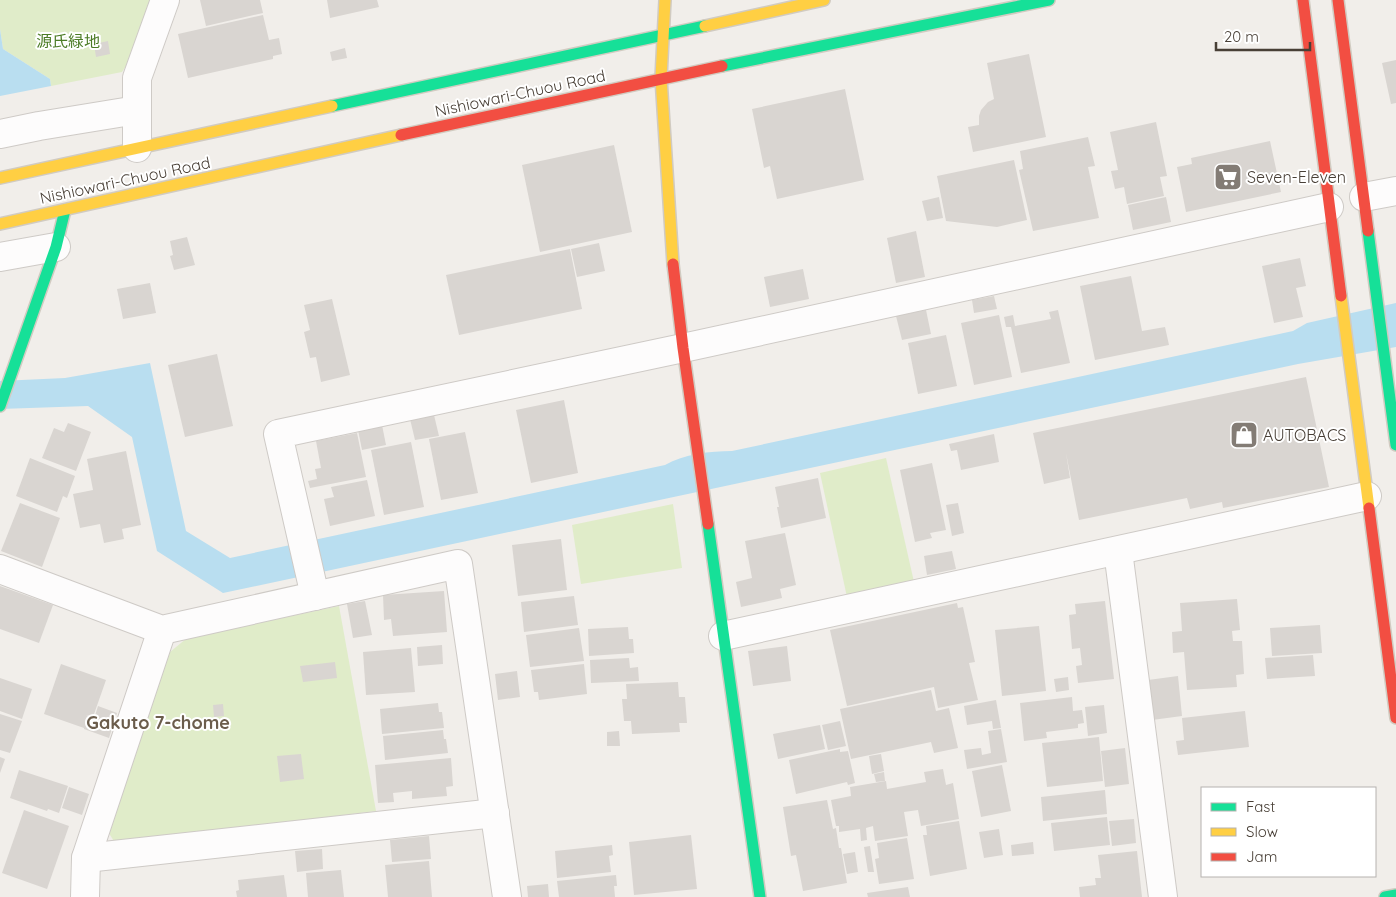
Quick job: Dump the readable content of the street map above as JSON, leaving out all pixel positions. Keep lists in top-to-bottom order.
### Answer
{
  "streets": {
    "street": ["Nishiowari-Chuou Road"]
  },
  "districts": ["Gakuto 7-chome"],
  "parks": ["源氏緑地"],
  "places": {
    "supermarket": ["Seven-Eleven"],
    "shop": ["AUTOBACS"]
  },
  "legend": ["Fast", "Slow", "Jam"],
  "scale_bar": "20 m"
}
